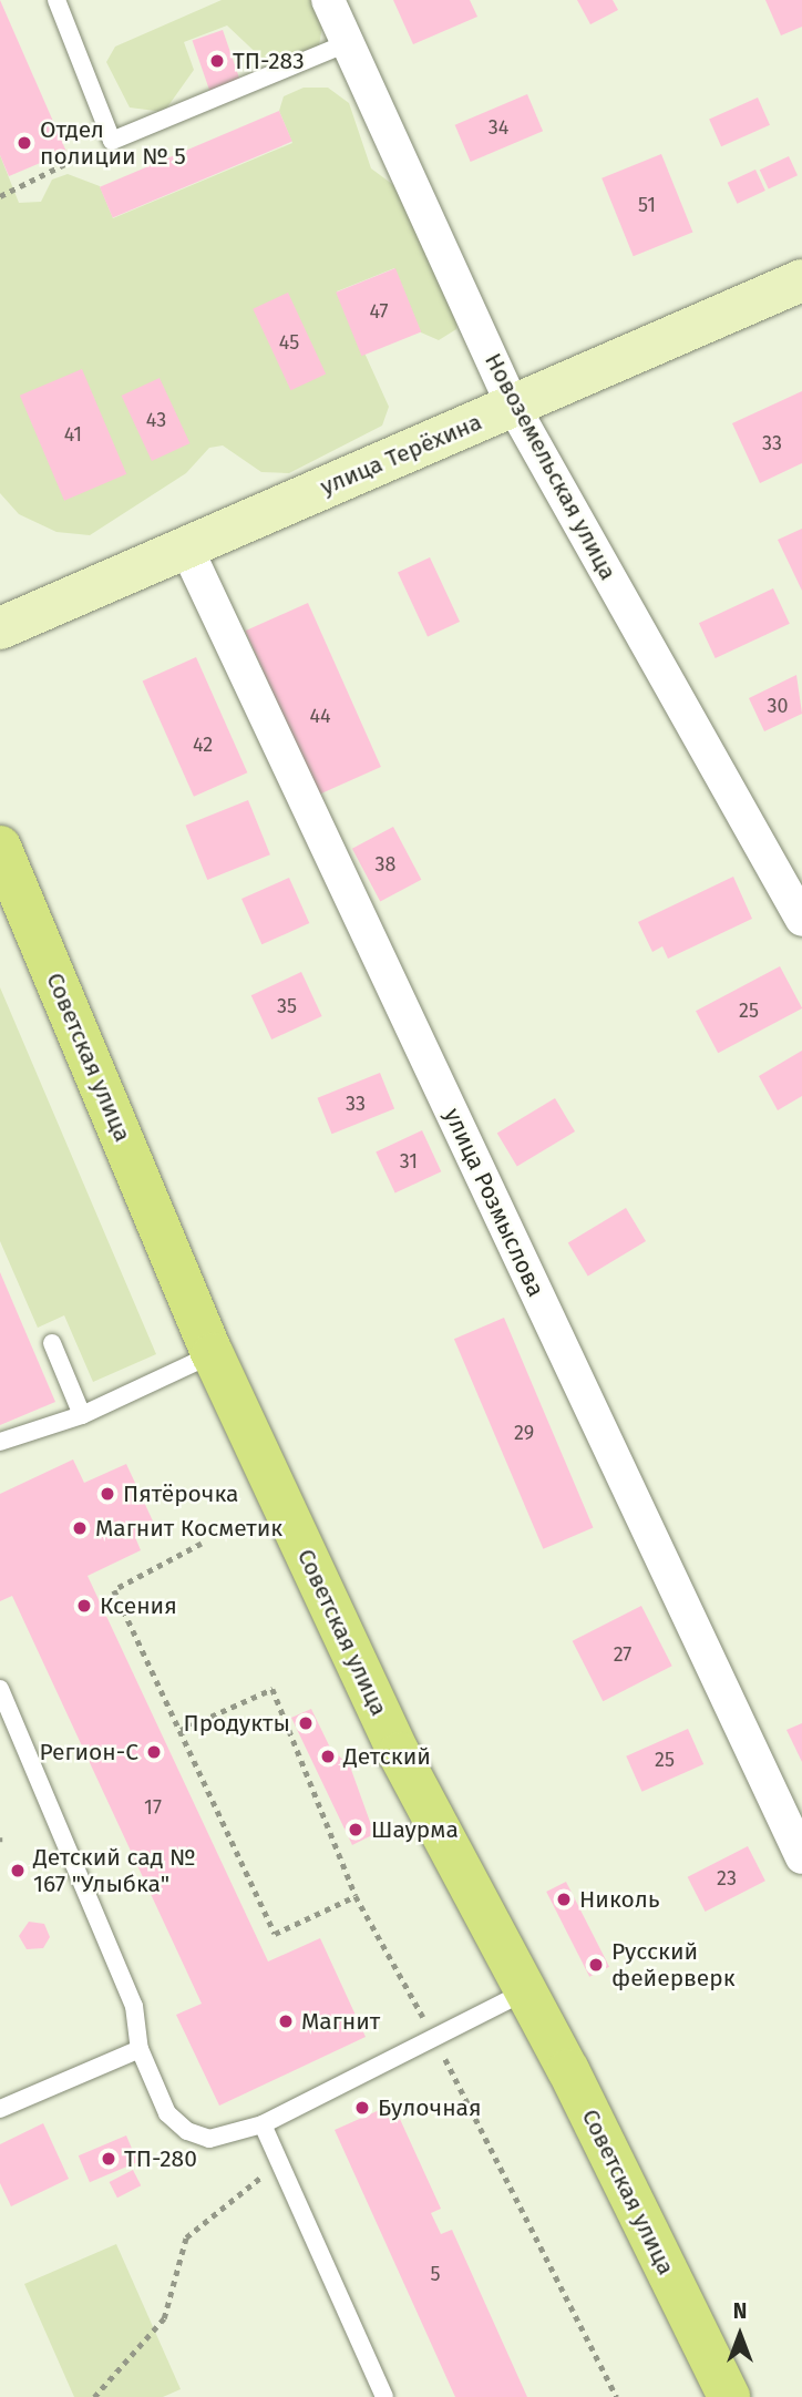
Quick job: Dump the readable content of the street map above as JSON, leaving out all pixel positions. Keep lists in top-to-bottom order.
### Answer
{
  "streets": {
    "main road": ["улица Терёхина", "Советская улица"],
    "street": ["Новоземельская улица", "улица Розмыслова"]
  },
  "crossings": [
    ["улица Терёхина", "Новоземельская улица"],
    ["улица Терёхина", "улица Розмыслова"]
  ],
  "places": [
    "ТП-283",
    "Отдел полиции № 5",
    "Пятёрочка",
    "Магнит Косметик",
    "Ксения",
    "Продукты",
    "Регион-С",
    "Детский",
    "Шаурма",
    "Детский сад № 167 \"Улыбка\"",
    "Николь",
    "Русский фейерверк",
    "Магнит",
    "Булочная",
    "ТП-280"
  ],
  "house_numbers": [
    "34",
    "51",
    "47",
    "45",
    "43",
    "41",
    "33",
    "30",
    "44",
    "42",
    "38",
    "35",
    "25",
    "33",
    "31",
    "29",
    "27",
    "25",
    "17",
    "23",
    "5"
  ],
  "north": "top"
}
